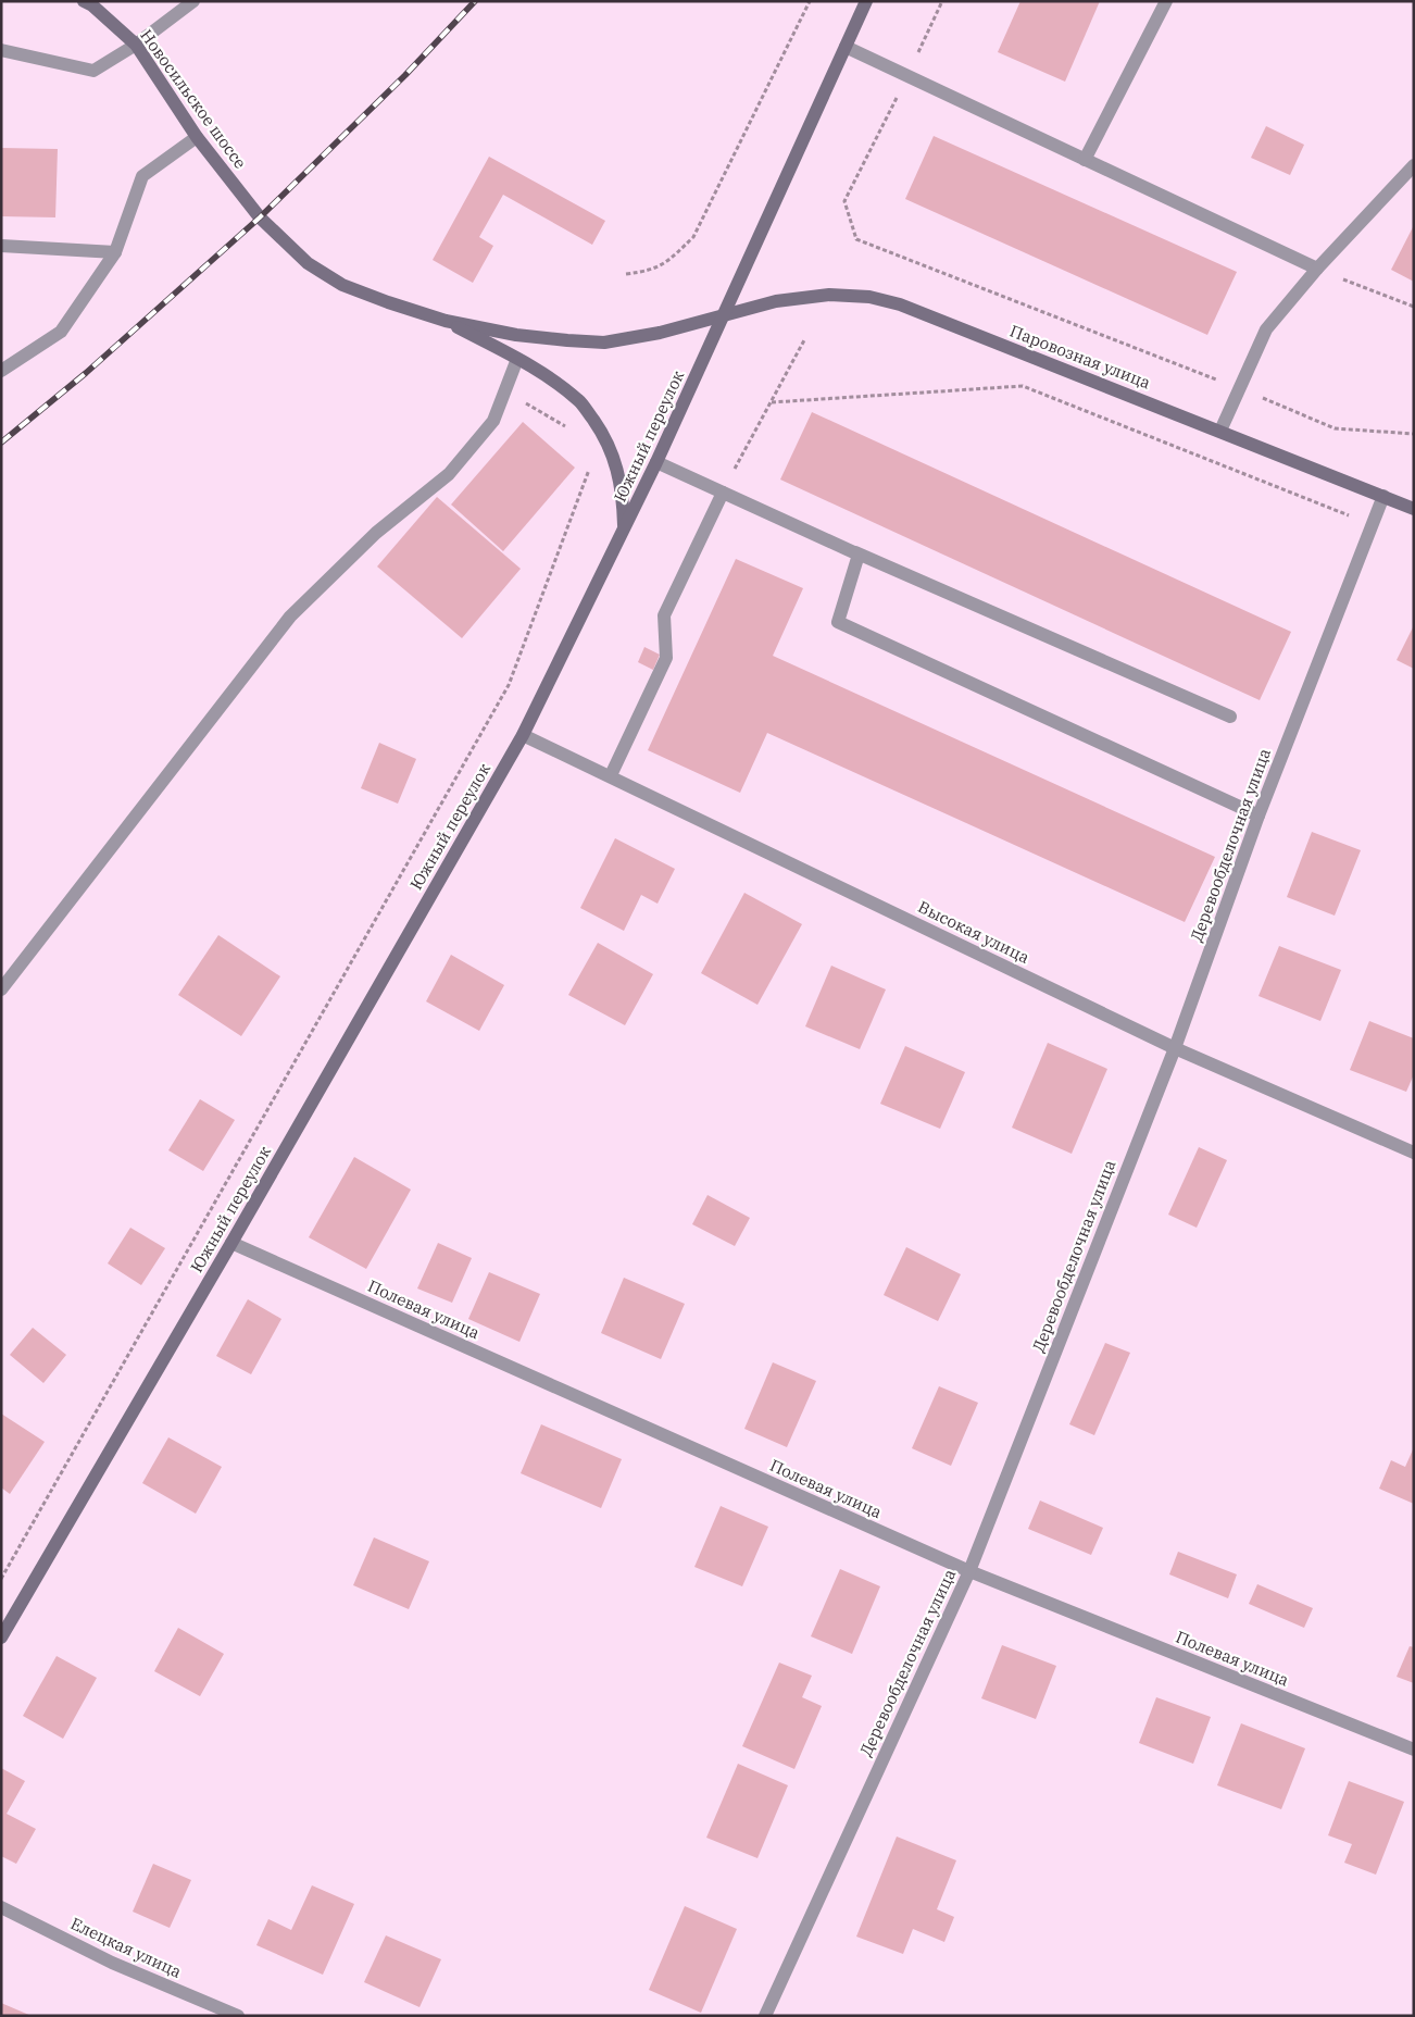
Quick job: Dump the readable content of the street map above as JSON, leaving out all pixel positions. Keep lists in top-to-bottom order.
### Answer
{
  "streets": {
    "main road": ["Новосильское шоссе", "Паровозная улица", "Южный переулок"],
    "street": [
      "Деревообделочная улица",
      "Высокая улица",
      "Полевая улица",
      "Елецкая улица"
    ]
  },
  "crossings": [
    ["Новосильское шоссе", "Паровозная улица"],
    ["Новосильское шоссе", "Южный переулок"],
    ["Паровозная улица", "Южный переулок"],
    ["Паровозная улица", "Деревообделочная улица"],
    ["Южный переулок", "Высокая улица"],
    ["Южный переулок", "Полевая улица"],
    ["Деревообделочная улица", "Высокая улица"],
    ["Деревообделочная улица", "Полевая улица"]
  ]
}
